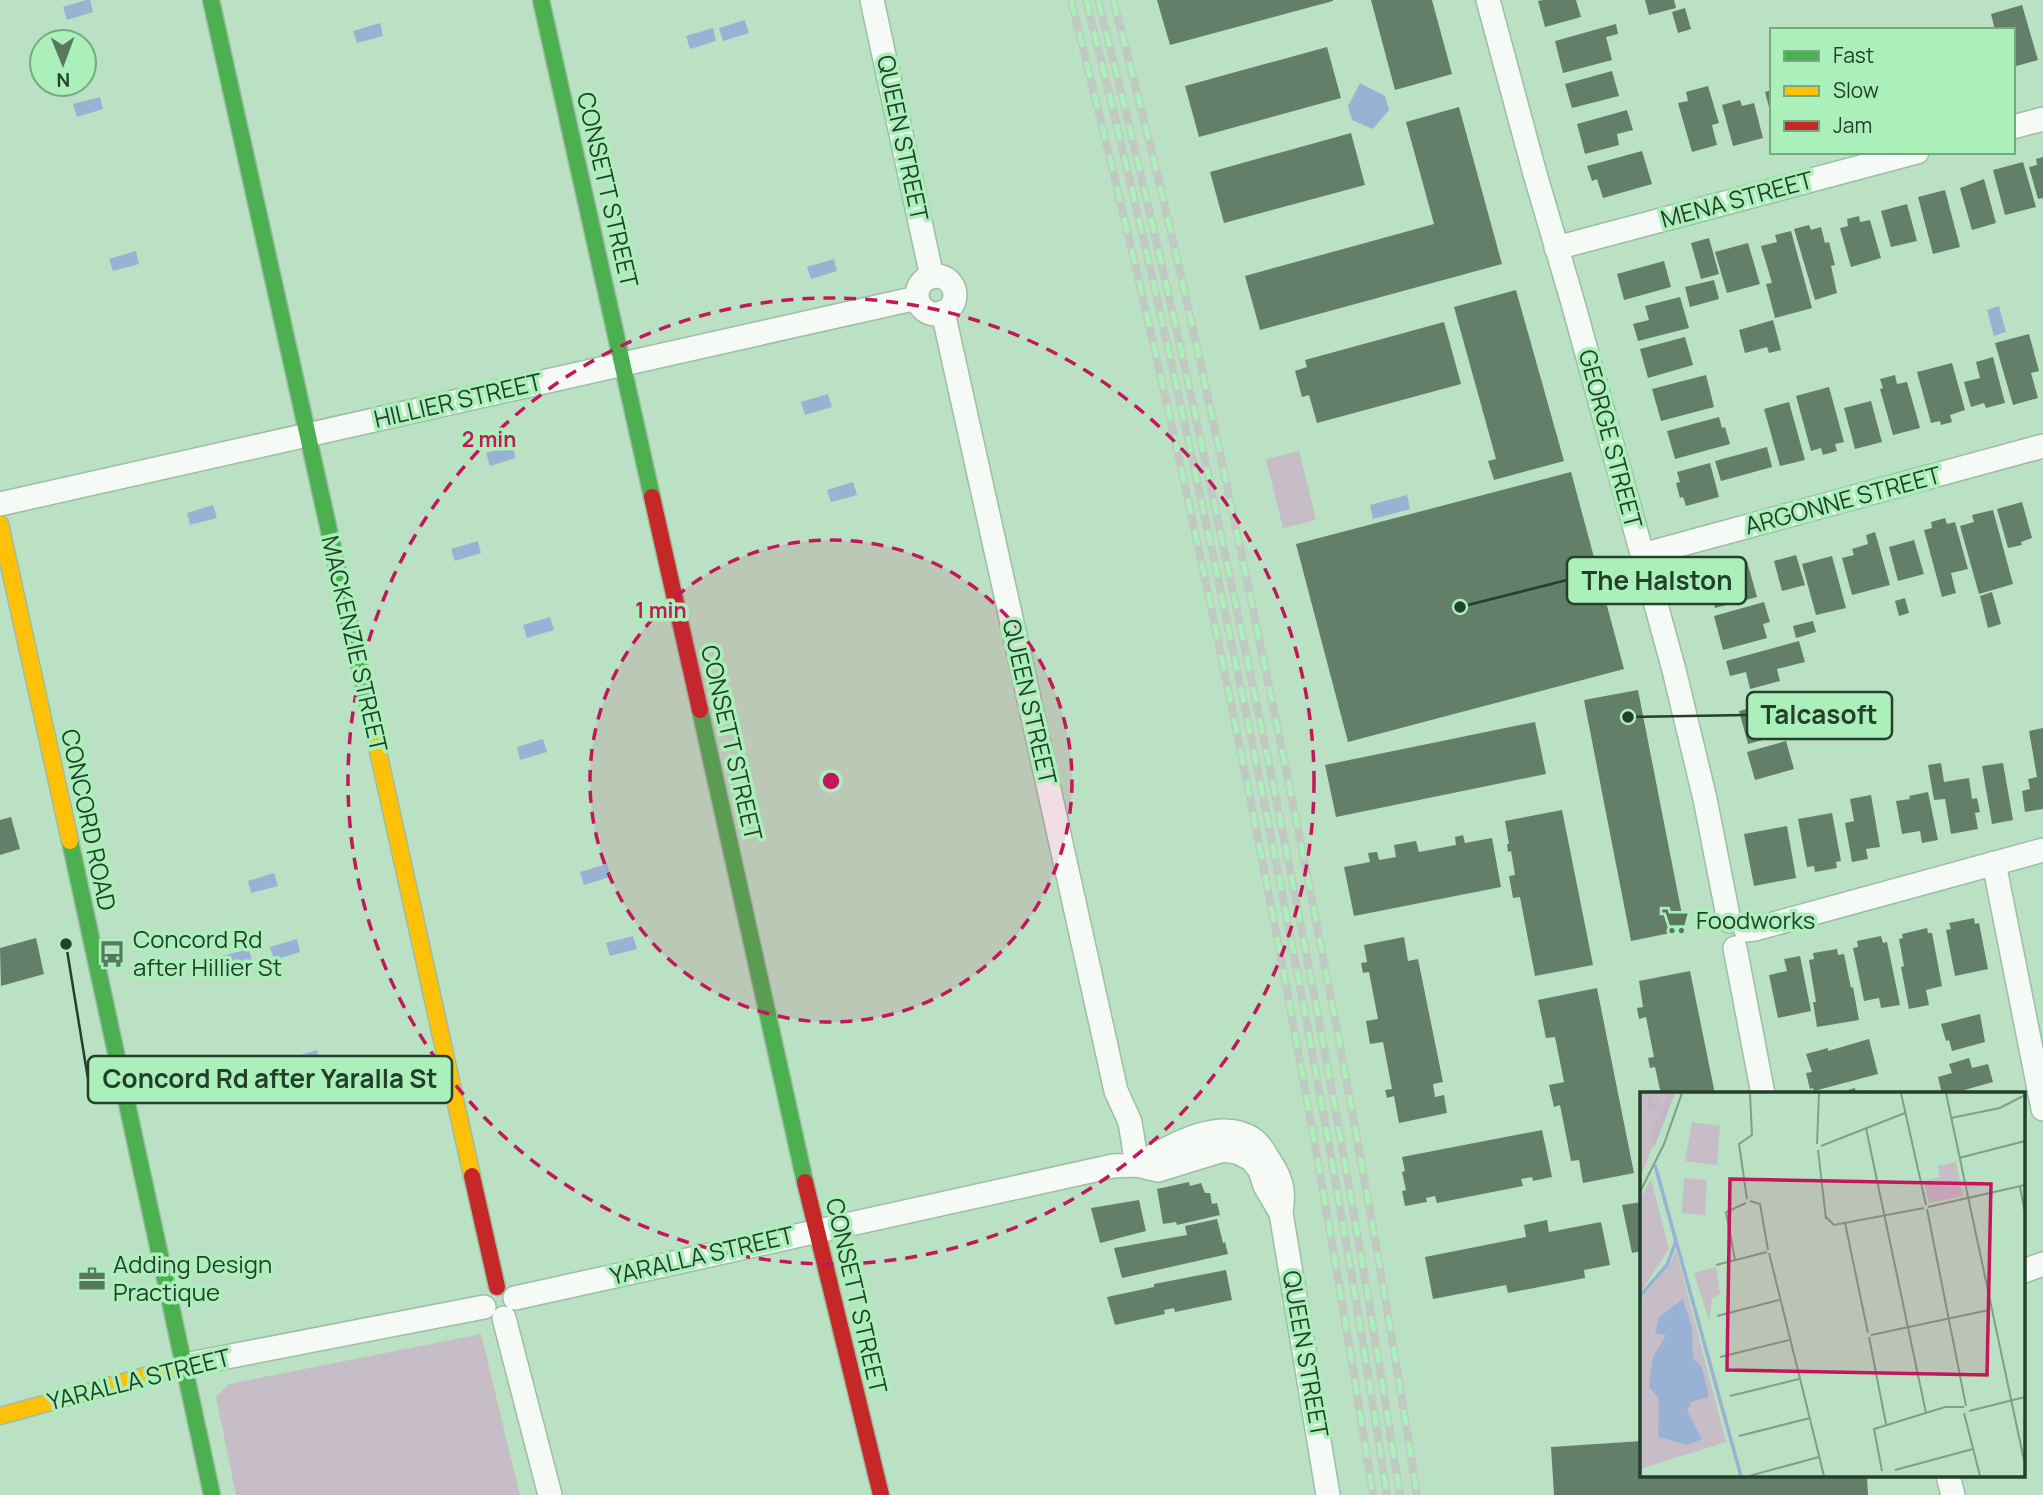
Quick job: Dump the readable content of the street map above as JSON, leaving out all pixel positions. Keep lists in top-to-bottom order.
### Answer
{
  "streets": {
    "street": [
      "QUEEN STREET",
      "CONSETT STREET",
      "MENA STREET",
      "HILLIER STREET",
      "GEORGE STREET",
      "ARGONNE STREET",
      "MACKENZIE STREET",
      "CONCORD ROAD",
      "YARALLA STREET"
    ]
  },
  "crossings": [
    ["QUEEN STREET", "HILLIER STREET"],
    ["QUEEN STREET", "YARALLA STREET"],
    ["CONSETT STREET", "HILLIER STREET"],
    ["CONSETT STREET", "YARALLA STREET"],
    ["MENA STREET", "GEORGE STREET"],
    ["HILLIER STREET", "MACKENZIE STREET"],
    ["GEORGE STREET", "ARGONNE STREET"],
    ["MACKENZIE STREET", "YARALLA STREET"],
    ["CONCORD ROAD", "YARALLA STREET"]
  ],
  "places": {
    "other": ["The Halston", "Talcasoft", "Concord Rd after Yaralla St"],
    "supermarket": ["Foodworks"],
    "bus stop": ["Concord Rd after Hillier St"],
    "office": ["Adding Design Practique"]
  },
  "legend": ["Fast", "Slow", "Jam"],
  "north": "bottom",
  "rings": ["2 min", "1 min"]
}
